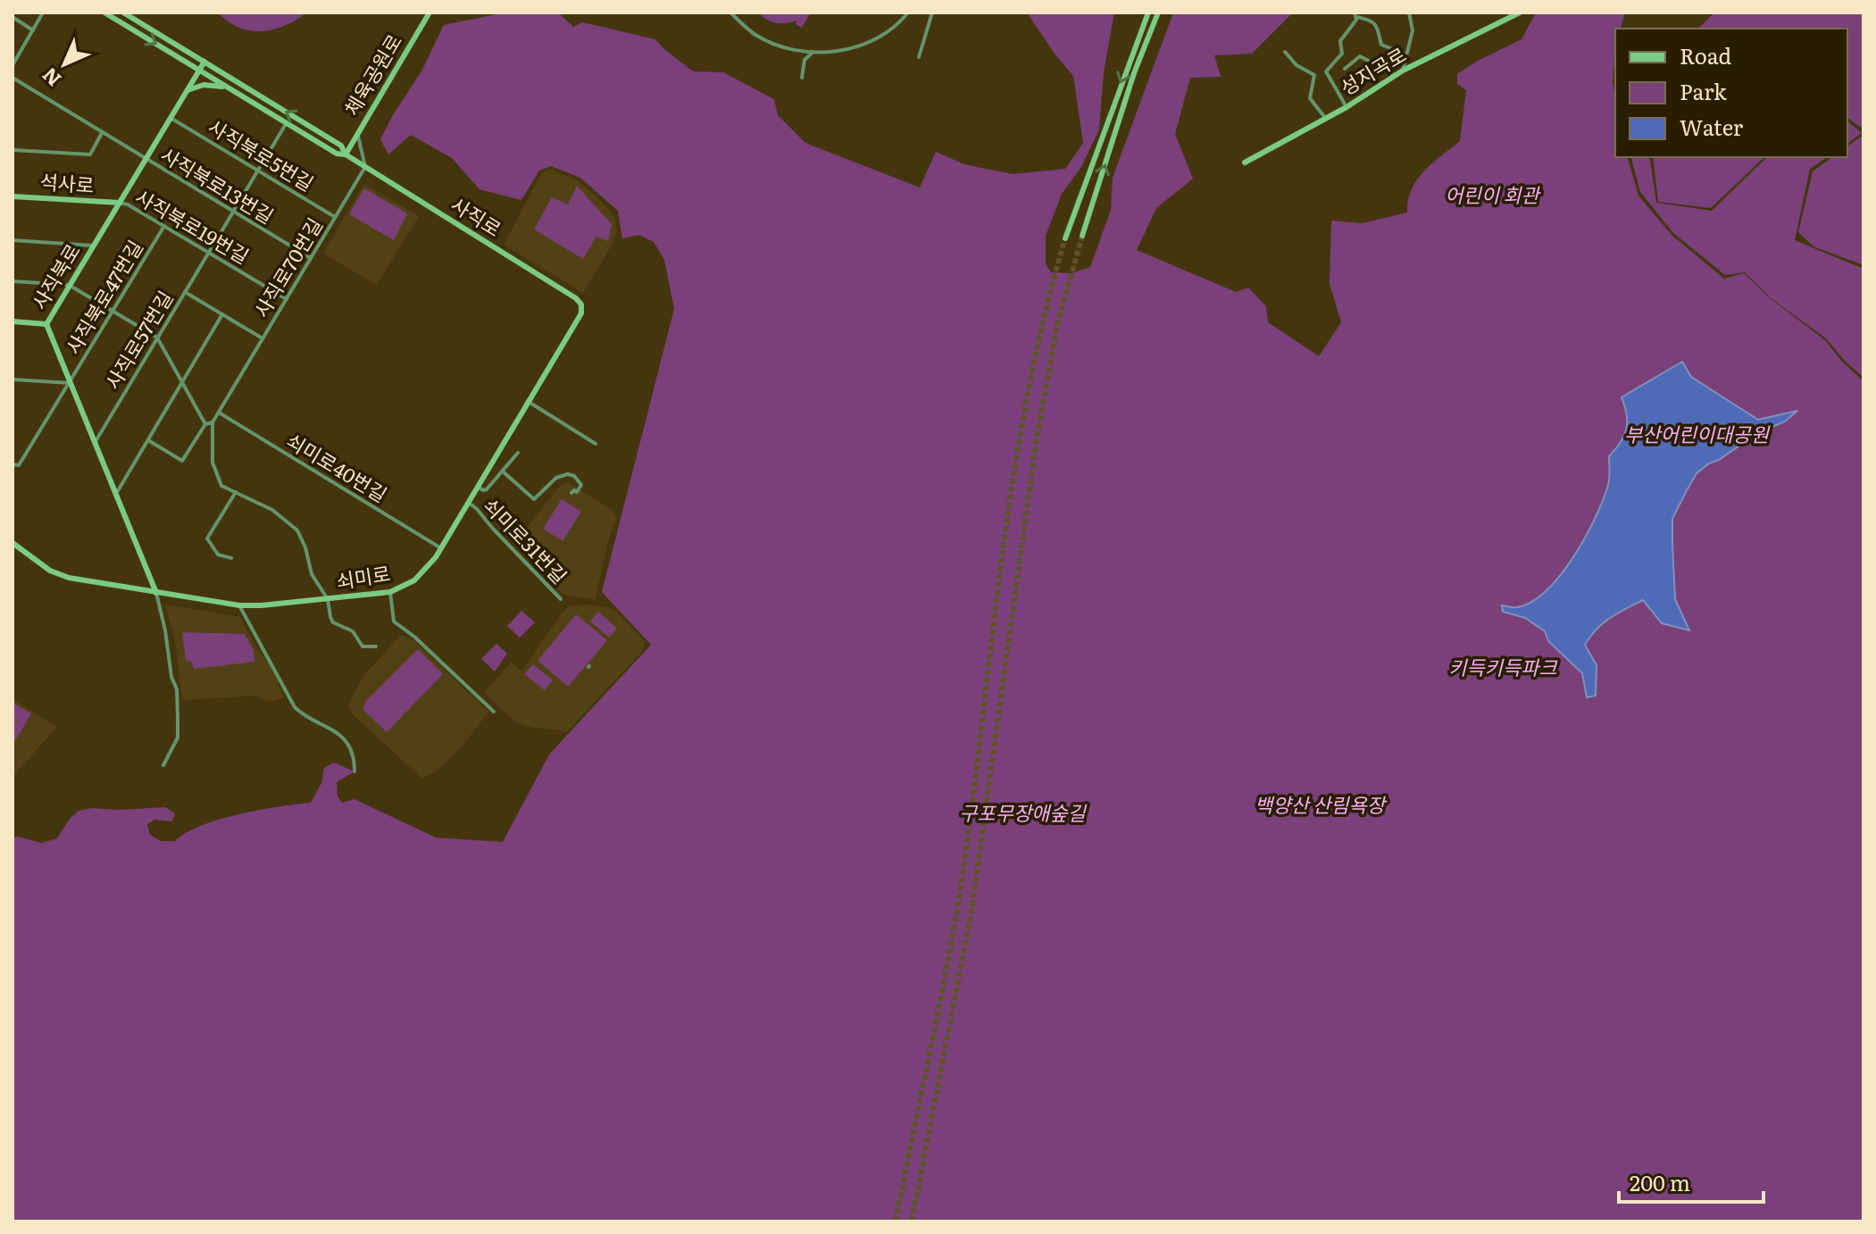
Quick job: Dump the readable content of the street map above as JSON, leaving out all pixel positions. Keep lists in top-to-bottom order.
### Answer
{
  "streets": {
    "main road": [
      "성지곡로",
      "체육공원로",
      "석사로",
      "사직로",
      "사직북로",
      "쇠미로"
    ],
    "street": [
      "사직북로5번길",
      "사직북로13번길",
      "사직북로19번길",
      "사직로70번길",
      "사직북로47번길",
      "사직로57번길",
      "쇠미로40번길",
      "쇠미로31번길"
    ]
  },
  "crossings": [
    ["체육공원로", "사직로"],
    ["사직북로5번길", "사직로70번길"],
    ["사직북로5번길", "사직북로"],
    ["사직북로5번길", "사직로57번길"],
    ["석사로", "사직북로19번길"],
    ["석사로", "사직북로"],
    ["사직북로13번길", "사직로70번길"],
    ["사직북로13번길", "사직북로"],
    ["사직북로13번길", "사직로57번길"],
    ["사직로", "사직로70번길"],
    ["사직로", "사직북로"],
    ["사직로", "사직로57번길"],
    ["사직로", "쇠미로"],
    ["사직북로19번길", "사직로70번길"],
    ["사직북로19번길", "사직북로"],
    ["사직북로19번길", "사직북로47번길"],
    ["사직북로19번길", "사직로57번길"],
    ["사직로70번길", "쇠미로40번길"],
    ["사직북로", "사직북로47번길"],
    ["사직북로", "사직로57번길"],
    ["사직북로", "쇠미로"],
    ["쇠미로40번길", "쇠미로"],
    ["쇠미로31번길", "쇠미로"]
  ],
  "parks": [
    "어린이 회관",
    "부산어린이대공원",
    "키득키득파크",
    "백양산 산림욕장",
    "구포무장애숲길"
  ],
  "legend": ["Road", "Park", "Water"],
  "scale_bar": "200 m",
  "north": "bottom left"
}
